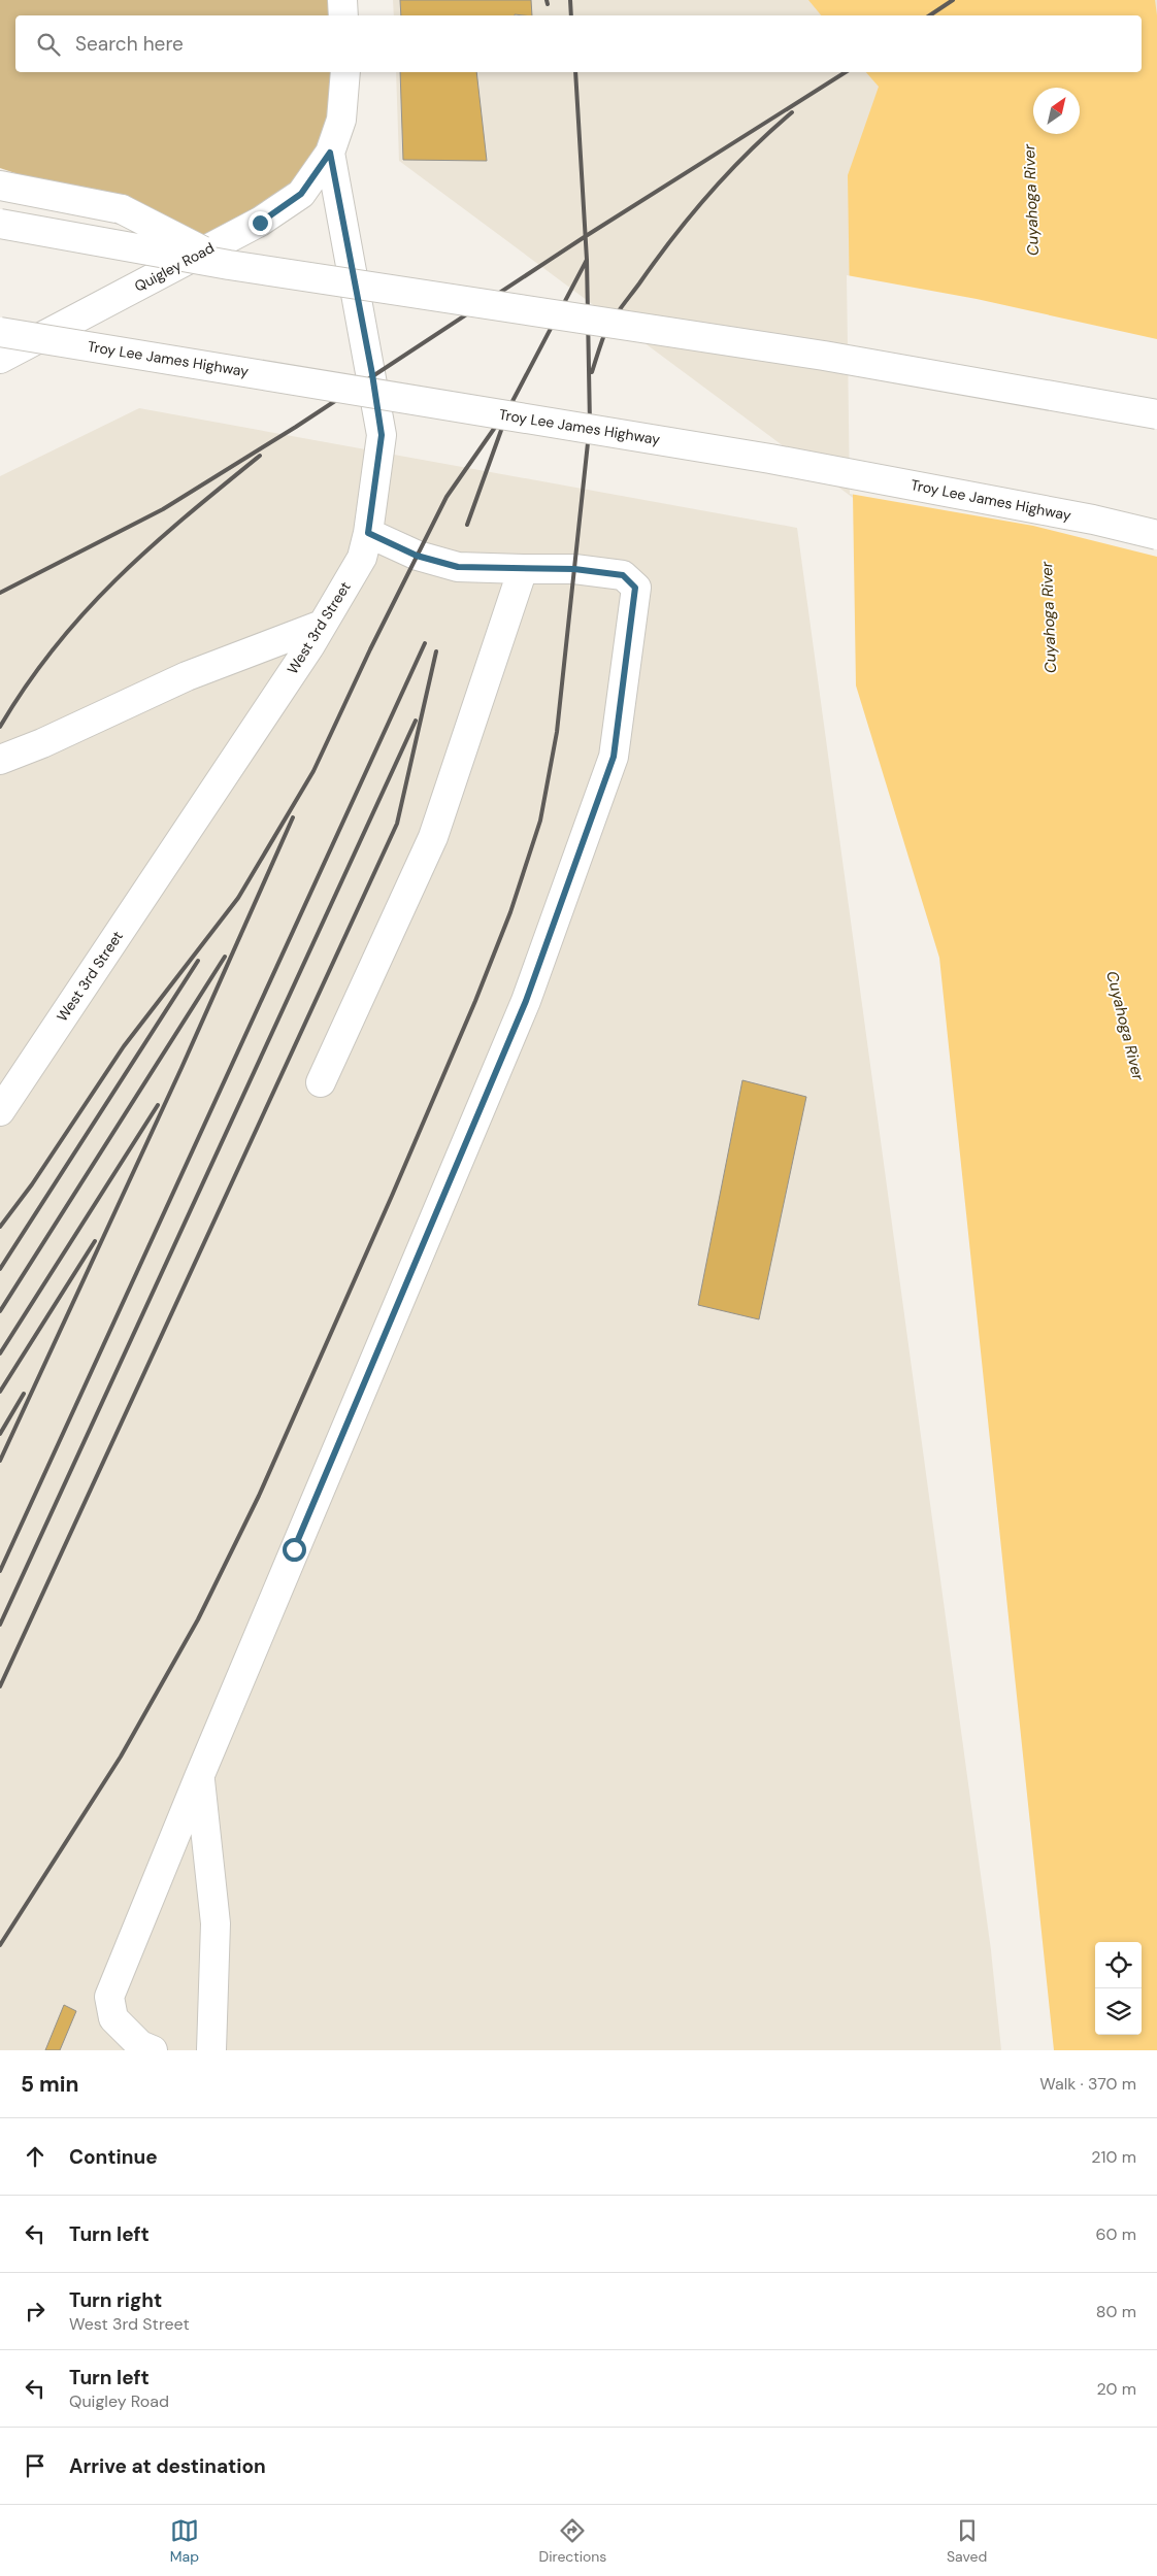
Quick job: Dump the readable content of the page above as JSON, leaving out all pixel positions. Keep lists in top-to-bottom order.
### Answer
{
  "streets": {
    "main road": ["Quigley Road", "Troy Lee James Highway", "West 3rd Street"]
  },
  "crossings": [
    ["Quigley Road", "West 3rd Street"]
  ],
  "water": ["Cuyahoga River"],
  "north": "top right",
  "page": {
    "search": "Search here",
    "heading": ["5 min", "Walk · 370 m"],
    "list": [
      ["Continue", "210 m"],
      ["Turn left", "60 m"],
      ["Turn right", "West 3rd Street", "80 m"],
      ["Turn left", "Quigley Road", "20 m"],
      "Arrive at destination"
    ],
    "nav": ["Map", "Directions", "Saved"]
  }
}
